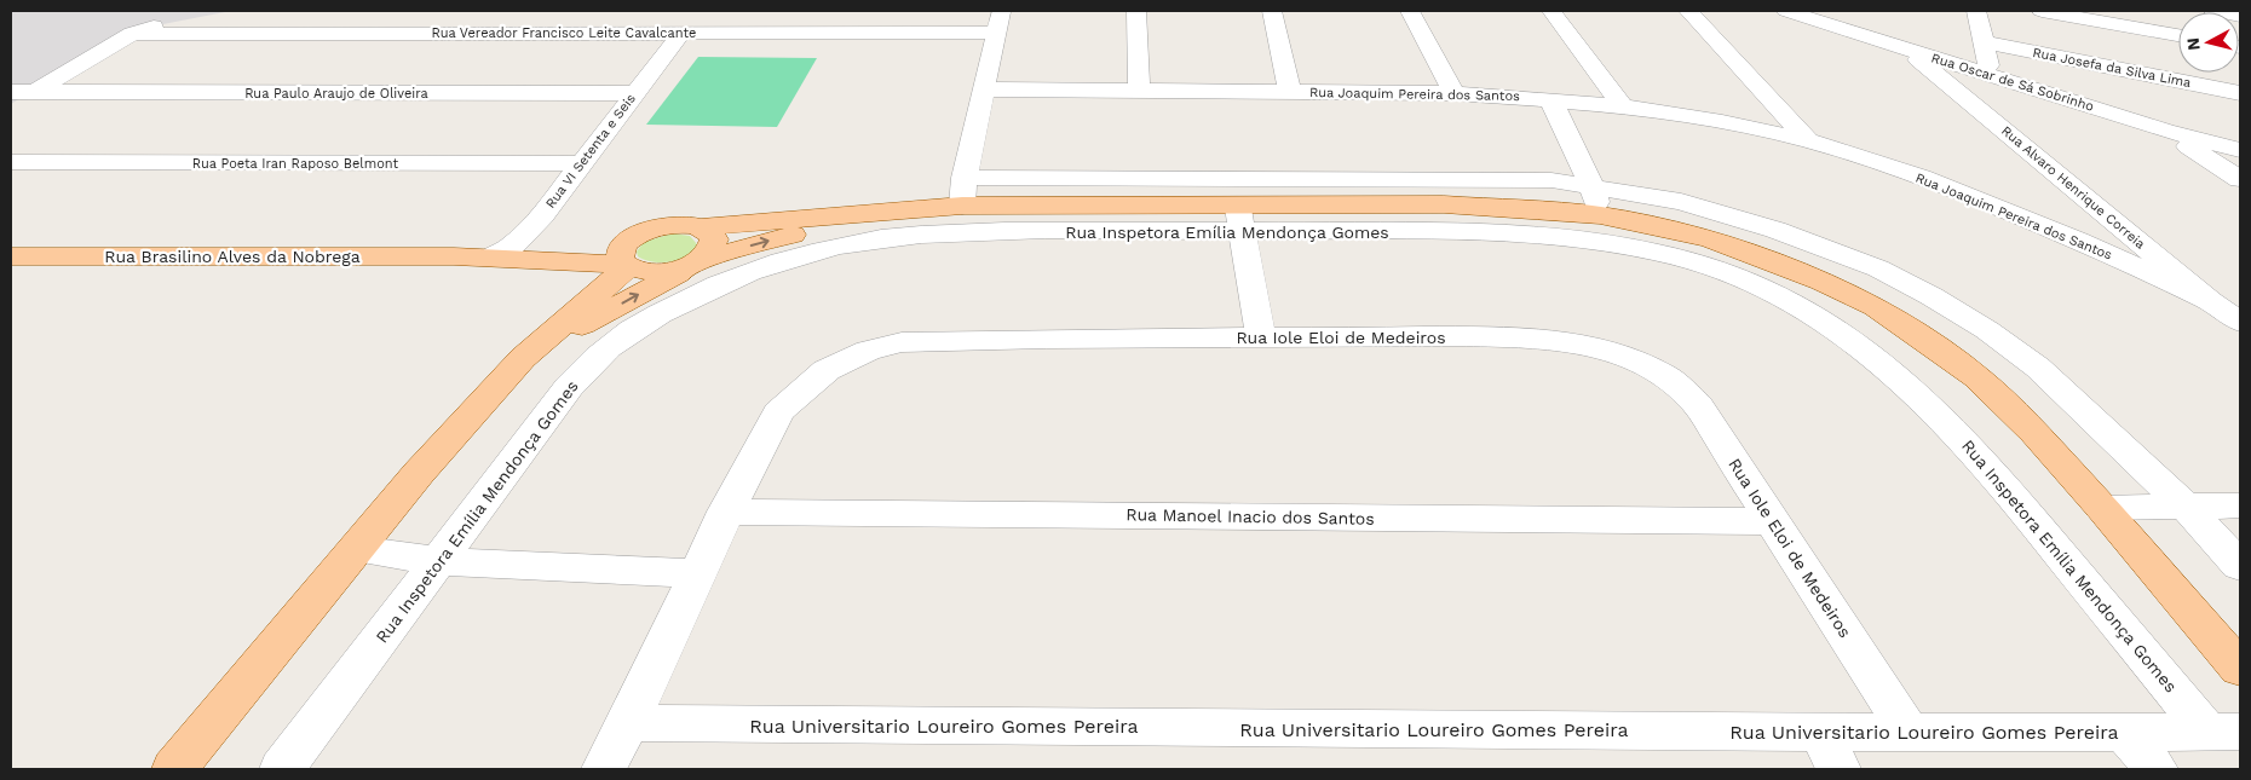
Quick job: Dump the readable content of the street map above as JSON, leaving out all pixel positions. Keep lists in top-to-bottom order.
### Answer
{
  "streets": {
    "main road": ["Rua Inspetora Emília Mendonça Gomes", "Rua Brasilino Alves da Nobrega"],
    "street": [
      "Rua Vereador Francisco Leite Cavalcante",
      "Rua Josefa da Silva Lima",
      "Rua Oscar de Sá Sobrinho",
      "Rua Paulo Araujo de Oliveira",
      "Rua Joaquim Pereira dos Santos",
      "Rua VI Setenta e Seis",
      "Rua Poeta Iran Raposo Belmont",
      "Rua Alvaro Henrique Correia",
      "Rua Iole Eloi de Medeiros",
      "Rua Manoel Inacio dos Santos",
      "Rua Universitario Loureiro Gomes Pereira"
    ]
  },
  "crossings": [
    ["Rua Vereador Francisco Leite Cavalcante", "Rua VI Setenta e Seis"],
    ["Rua Oscar de Sá Sobrinho", "Rua Alvaro Henrique Correia"],
    ["Rua Paulo Araujo de Oliveira", "Rua VI Setenta e Seis"],
    ["Rua Joaquim Pereira dos Santos", "Rua Alvaro Henrique Correia"],
    ["Rua VI Setenta e Seis", "Rua Poeta Iran Raposo Belmont"],
    ["Rua VI Setenta e Seis", "Rua Brasilino Alves da Nobrega"],
    ["Rua Inspetora Emília Mendonça Gomes", "Rua Brasilino Alves da Nobrega"],
    ["Rua Inspetora Emília Mendonça Gomes", "Rua Universitario Loureiro Gomes Pereira"],
    ["Rua Iole Eloi de Medeiros", "Rua Manoel Inacio dos Santos"],
    ["Rua Iole Eloi de Medeiros", "Rua Universitario Loureiro Gomes Pereira"]
  ],
  "north": "left"
}
